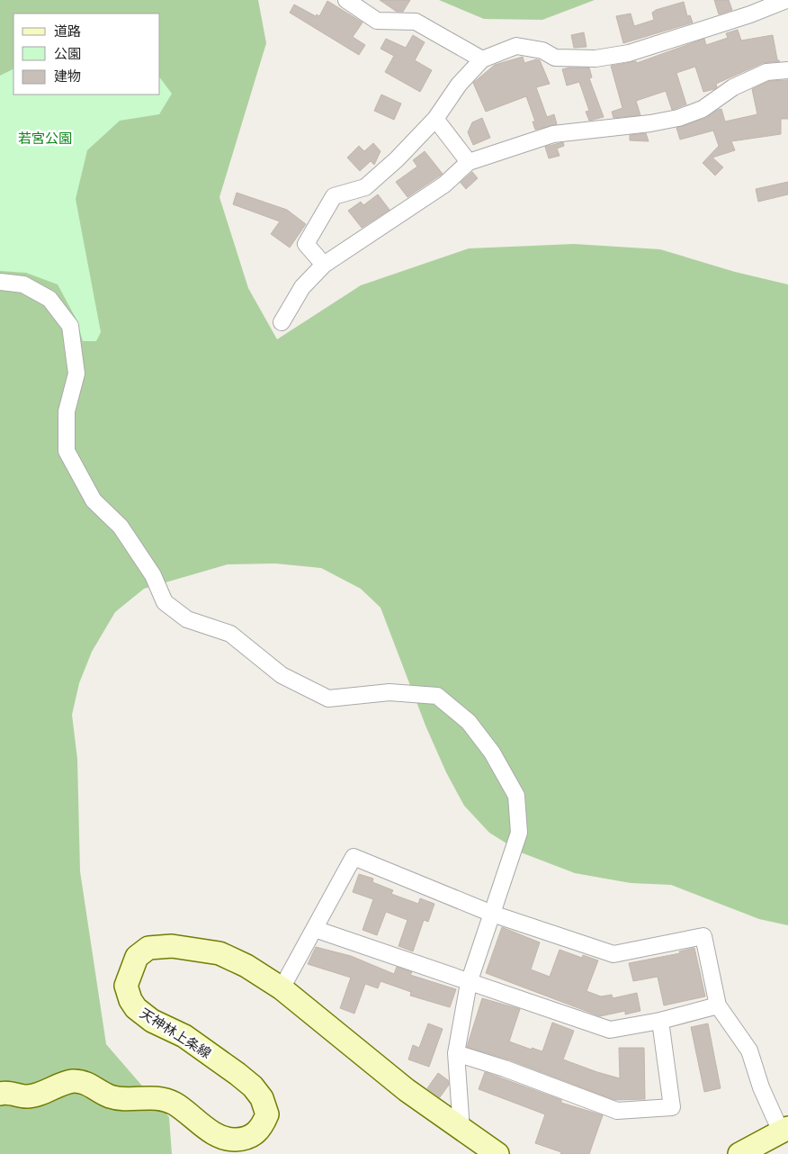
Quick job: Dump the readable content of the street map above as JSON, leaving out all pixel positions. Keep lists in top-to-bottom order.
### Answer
{
  "streets": {
    "main road": ["天神林上条線"]
  },
  "parks": ["若宮公園"],
  "legend": ["道路", "公園", "建物"]
}
